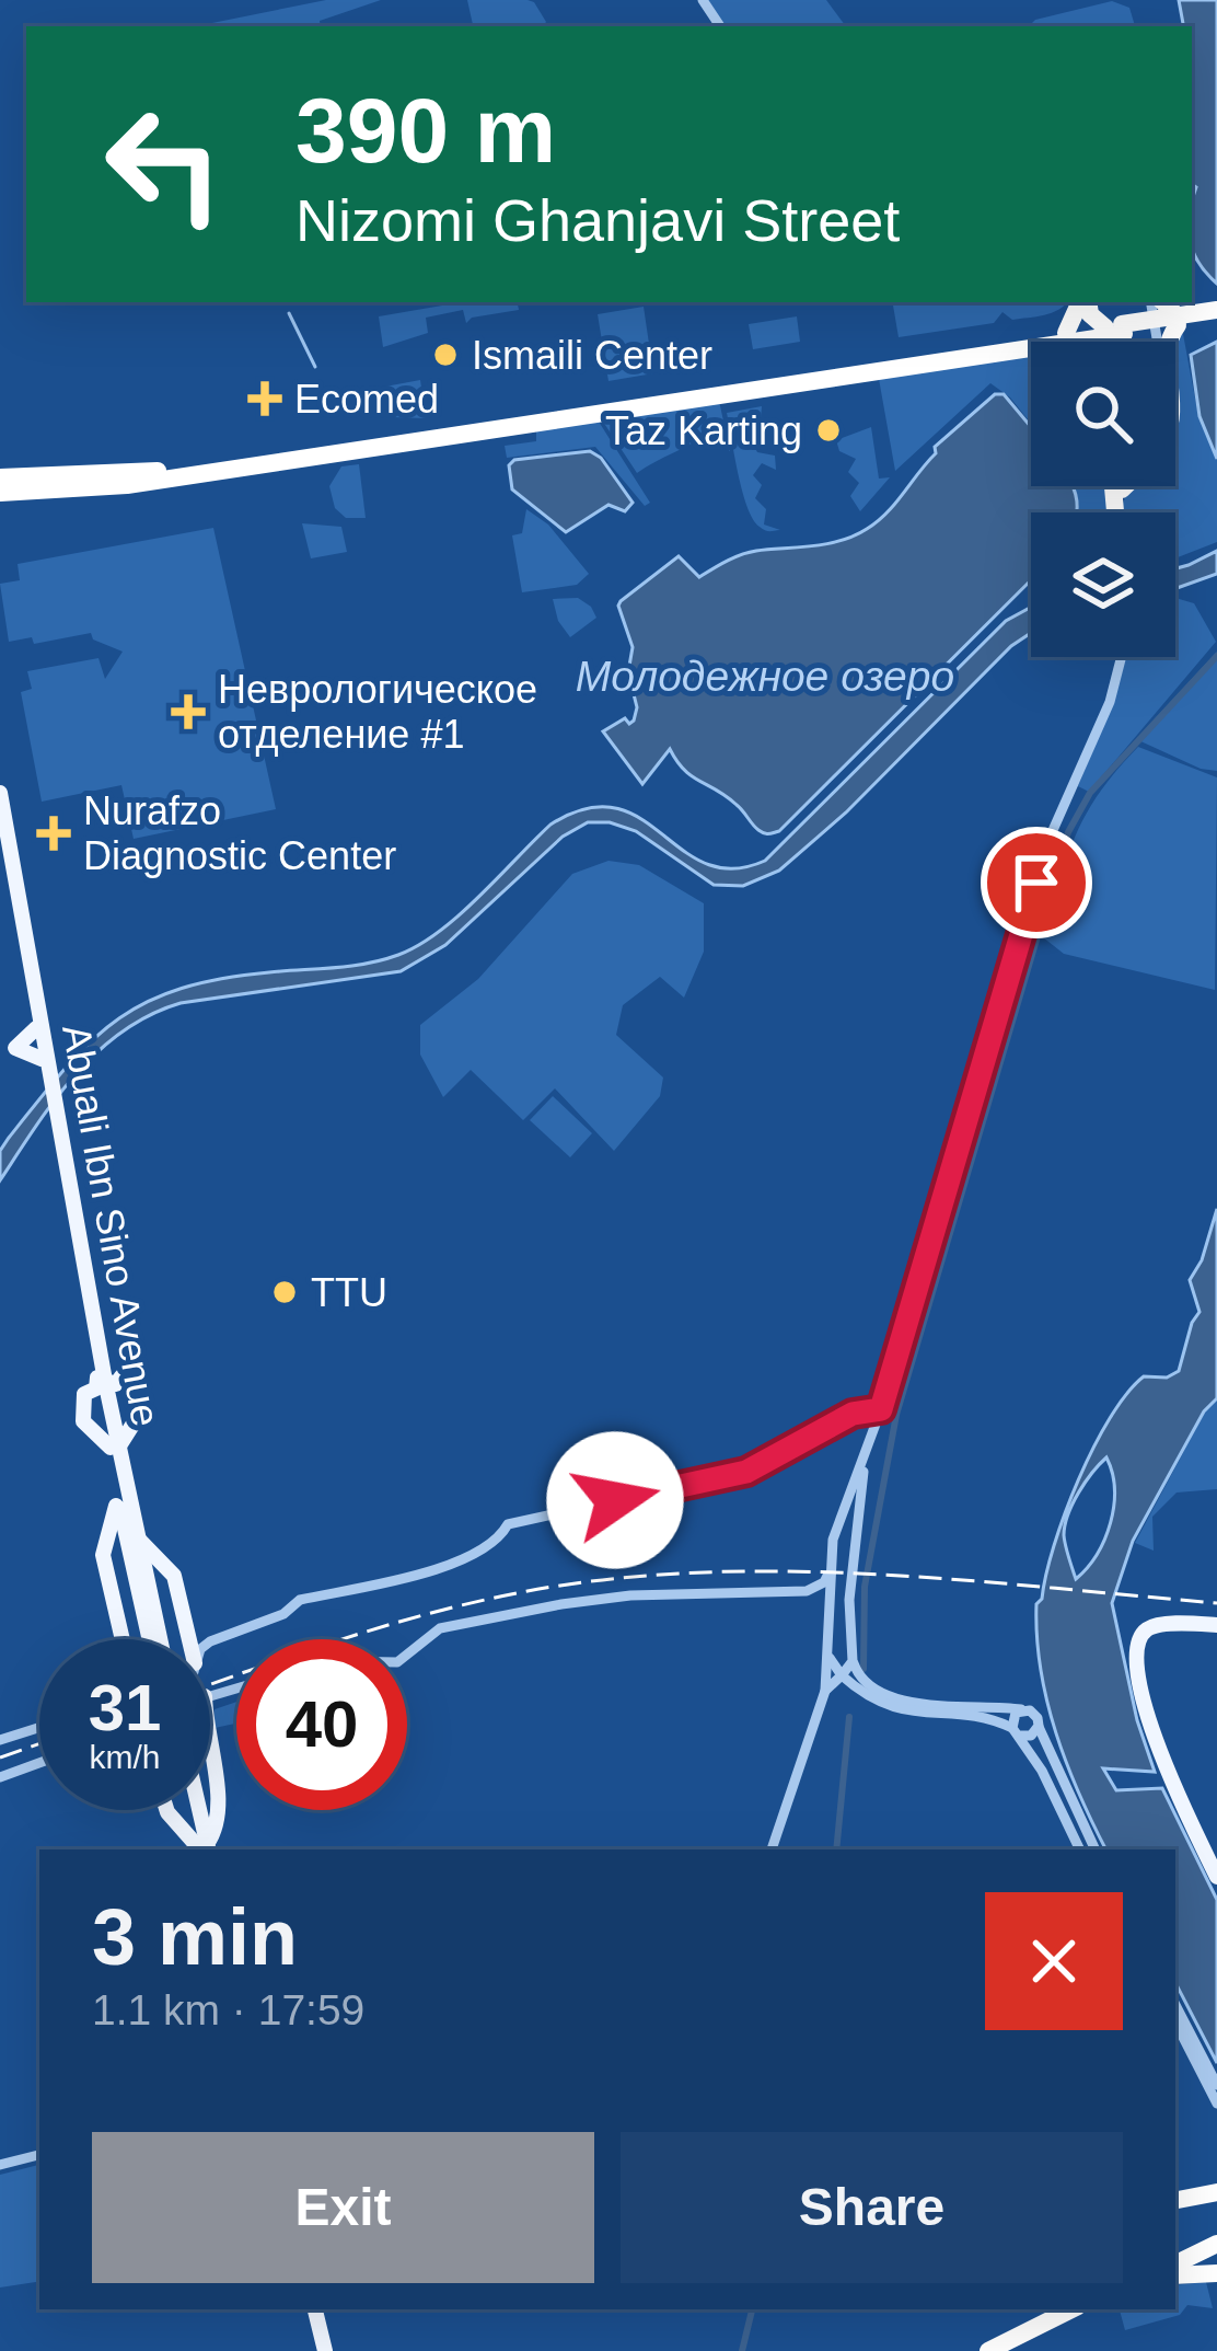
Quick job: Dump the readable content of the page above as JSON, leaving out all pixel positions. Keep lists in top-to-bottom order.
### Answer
{
  "streets": {
    "main road": ["Abuali Ibn Sino Avenue"]
  },
  "water": ["Молодежное озеро"],
  "places": {
    "other": ["Ismaili Center", "Taz Karting", "TTU"],
    "health": ["Ecomed", "Неврологическое отделение #1", "Nurafzo Diagnostic Center"]
  },
  "page": {
    "turn": ["390 m", "Nizomi Ghanjavi Street"],
    "speed": "31 km/h",
    "limit": "40",
    "heading": ["3 min", "1.1 km · 17:59"],
    "buttons": ["Exit", "Share"]
  }
}
